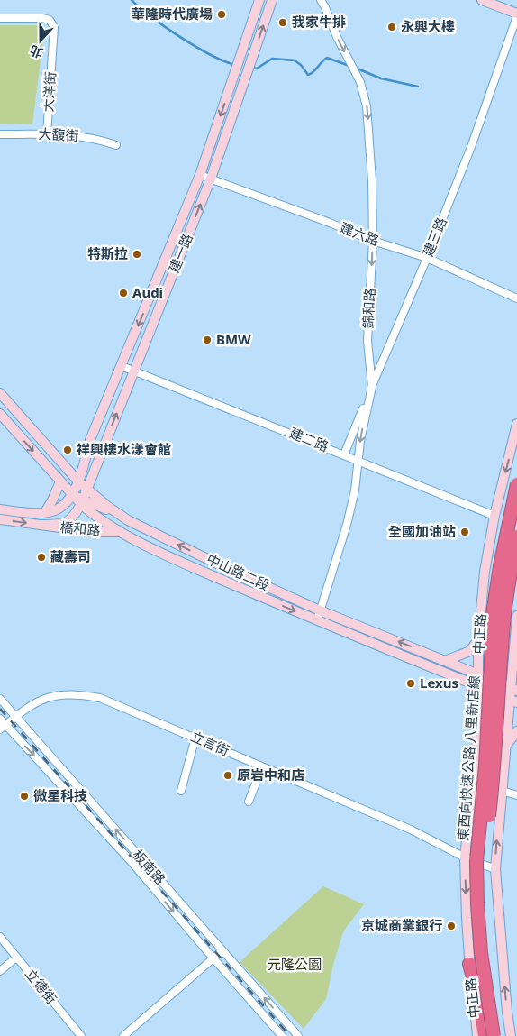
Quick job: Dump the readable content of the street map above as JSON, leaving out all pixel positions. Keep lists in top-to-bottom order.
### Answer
{
  "streets": {
    "highway": ["東西向快速公路 八里新店線"],
    "main road": [
      "建一路",
      "橋和路",
      "中山路二段",
      "中正路"
    ],
    "street": [
      "大洋街",
      "大馥街",
      "建六路",
      "建三路",
      "錦和路",
      "建二路",
      "立言街",
      "板南路",
      "立德街"
    ]
  },
  "crossings": [
    ["大洋街", "大馥街"],
    ["建六路", "建三路"],
    ["建六路", "建一路"],
    ["建六路", "錦和路"],
    ["建三路", "錦和路"],
    ["建三路", "建二路"],
    ["建一路", "建二路"],
    ["建一路", "橋和路"],
    ["建一路", "中山路二段"],
    ["錦和路", "建二路"],
    ["錦和路", "中山路二段"],
    ["建二路", "中正路"],
    ["橋和路", "中山路二段"],
    ["中山路二段", "中正路"],
    ["中正路", "立言街"],
    ["立言街", "板南路"]
  ],
  "one_way": ["錦和路"],
  "parks": ["元隆公園"],
  "places": [
    "華隆時代廣場",
    "我家牛排",
    "永興大樓",
    "特斯拉",
    "Audi",
    "BMW",
    "祥興樓水漾會館",
    "全國加油站",
    "藏壽司",
    "Lexus",
    "原岩中和店",
    "微星科技",
    "京城商業銀行"
  ],
  "north": "bottom"
}
